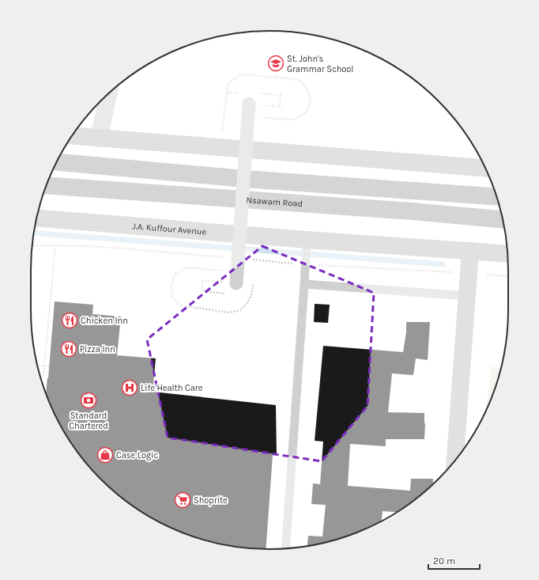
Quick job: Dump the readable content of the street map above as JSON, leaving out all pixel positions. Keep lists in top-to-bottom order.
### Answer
{
  "streets": {
    "highway": ["Nsawam Road"],
    "main road": ["J.A. Kuffour Avenue"]
  },
  "places": {
    "school or university": ["St. John's Grammar School"],
    "restaurant": ["Chicken Inn", "Pizza Inn"],
    "hospital": ["Life Health Care"],
    "bank": ["Standard Chartered"],
    "shop": ["Case Logic"],
    "supermarket": ["Shoprite"]
  },
  "scale_bar": "20 m"
}
